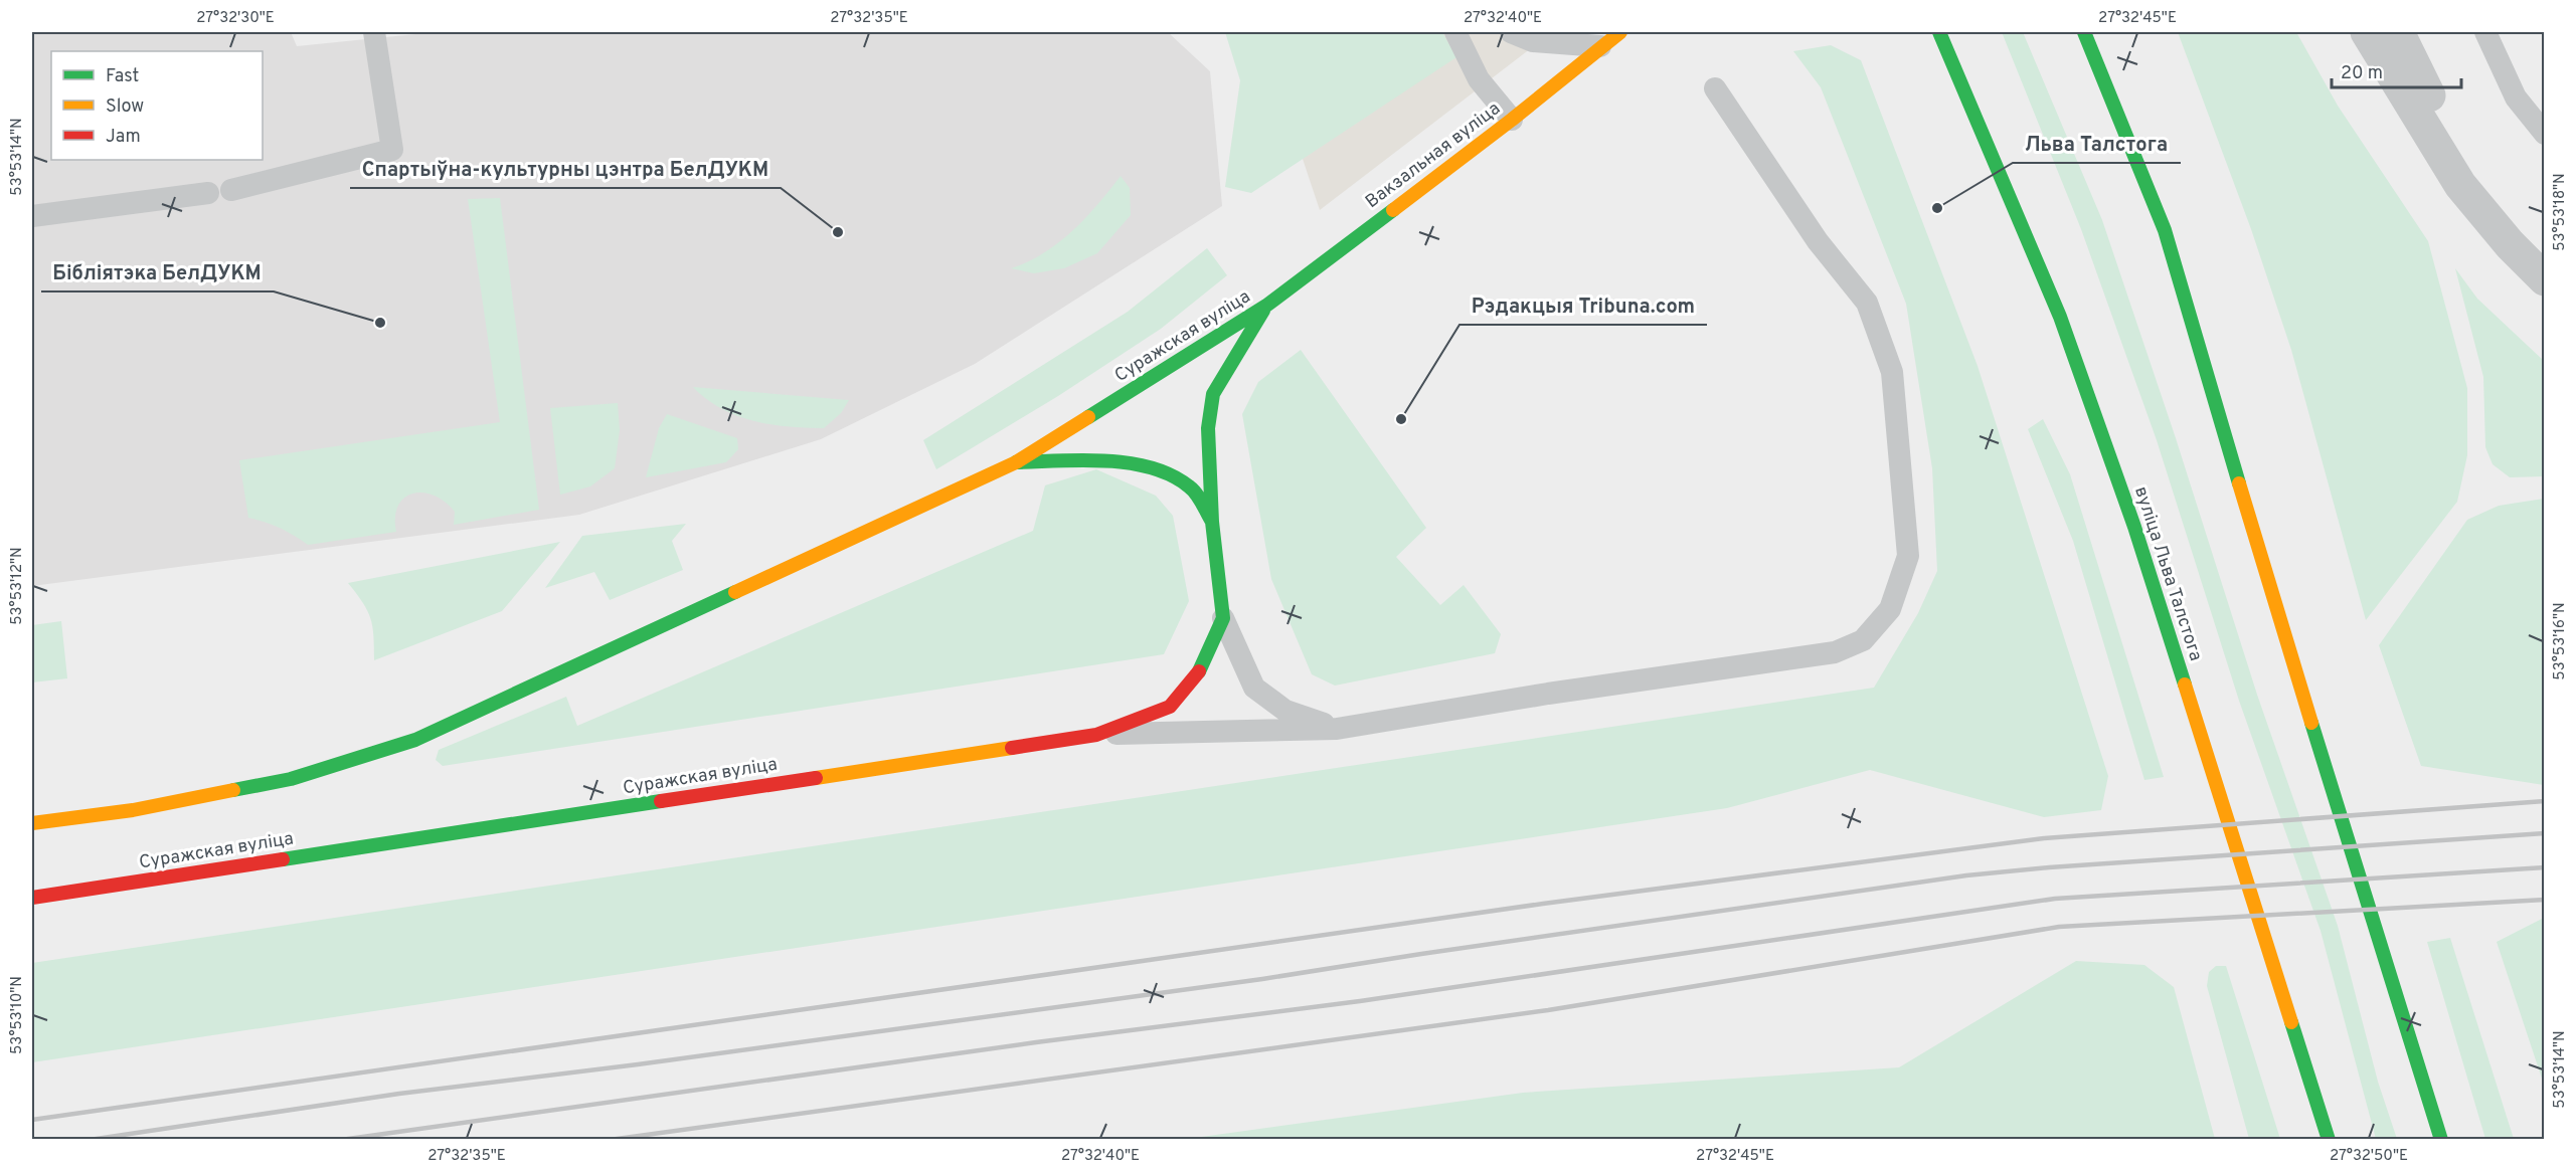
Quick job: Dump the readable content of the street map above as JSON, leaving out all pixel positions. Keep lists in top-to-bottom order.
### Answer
{
  "streets": {
    "main road": ["Вакзальная вуліца", "Суражская вуліца", "вуліца Льва Талстога"]
  },
  "crossings": [
    ["Вакзальная вуліца", "Суражская вуліца"]
  ],
  "places": [
    "Льва Талстога",
    "Спартыўна-культурны цэнтра БелДУКМ",
    "Бібліятэка БелДУКМ",
    "Рэдакцыя Tribuna.com"
  ],
  "legend": ["Fast", "Slow", "Jam"],
  "scale_bar": "20 m",
  "coordinates": [
    "27°32'30\"E",
    "27°32'35\"E",
    "27°32'40\"E",
    "27°32'45\"E",
    "53°53'14\"N",
    "53°53'18\"N",
    "53°53'12\"N",
    "53°53'16\"N",
    "53°53'10\"N",
    "27°32'50\"E"
  ]
}
